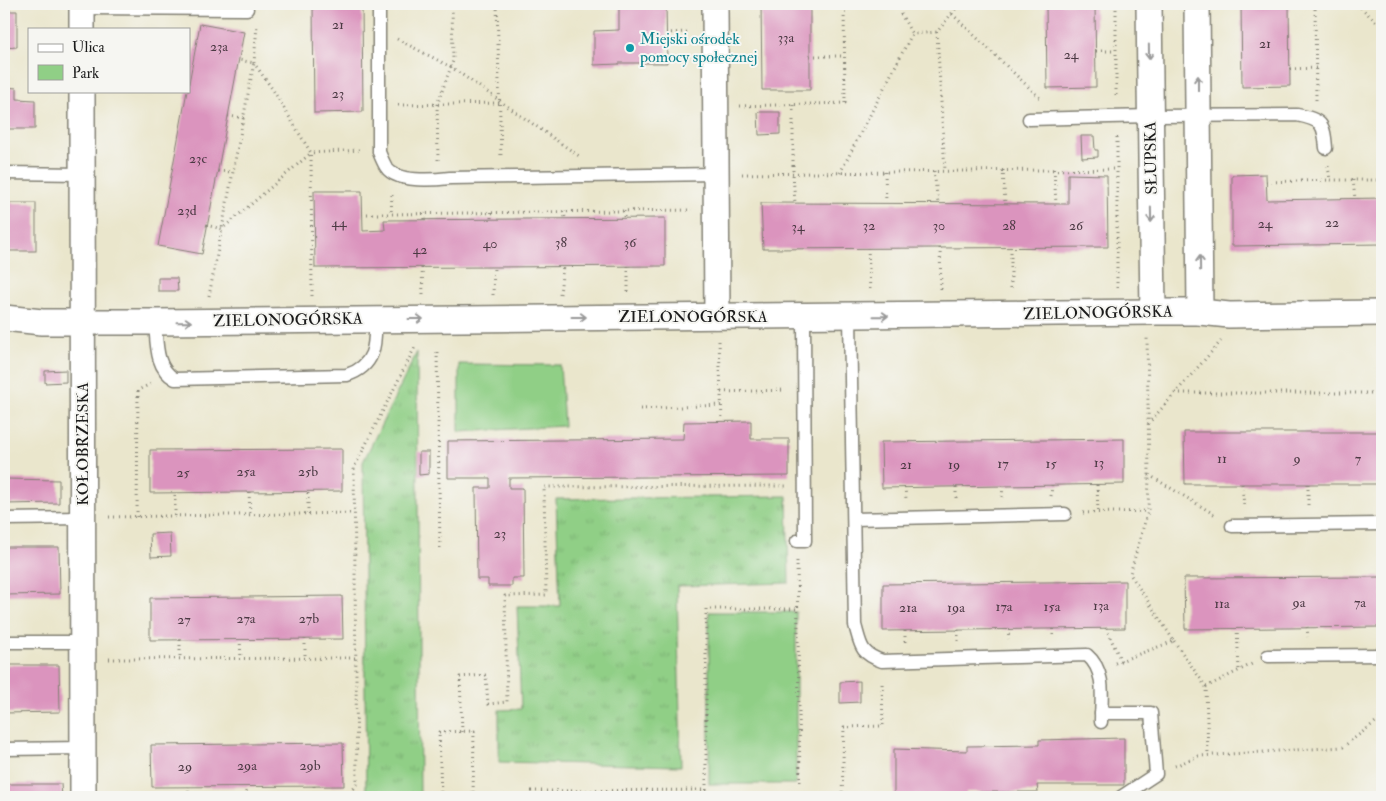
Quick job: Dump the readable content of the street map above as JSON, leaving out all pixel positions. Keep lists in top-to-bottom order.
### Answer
{
  "streets": {
    "street": ["SŁUPSKA", "ZIELONOGÓRSKA", "KOŁOBRZESKA"]
  },
  "crossings": [
    ["SŁUPSKA", "ZIELONOGÓRSKA"],
    ["ZIELONOGÓRSKA", "KOŁOBRZESKA"]
  ],
  "one_way": ["ZIELONOGÓRSKA"],
  "places": ["Miejski ośrodek pomocy społecznej"],
  "house_numbers": [
    "21",
    "33a",
    "21",
    "23a",
    "24",
    "23",
    "23c",
    "23d",
    "44",
    "22",
    "24",
    "32",
    "30",
    "28",
    "26",
    "34",
    "38",
    "36",
    "40",
    "42",
    "11",
    "9",
    "7",
    "13",
    "17",
    "15",
    "21",
    "19",
    "25a",
    "25b",
    "25",
    "23",
    "9a",
    "7a",
    "11a",
    "13a",
    "17a",
    "15a",
    "21a",
    "19a",
    "27a",
    "27b",
    "27",
    "29a",
    "29b",
    "29"
  ],
  "legend": ["Ulica", "Park"]
}
